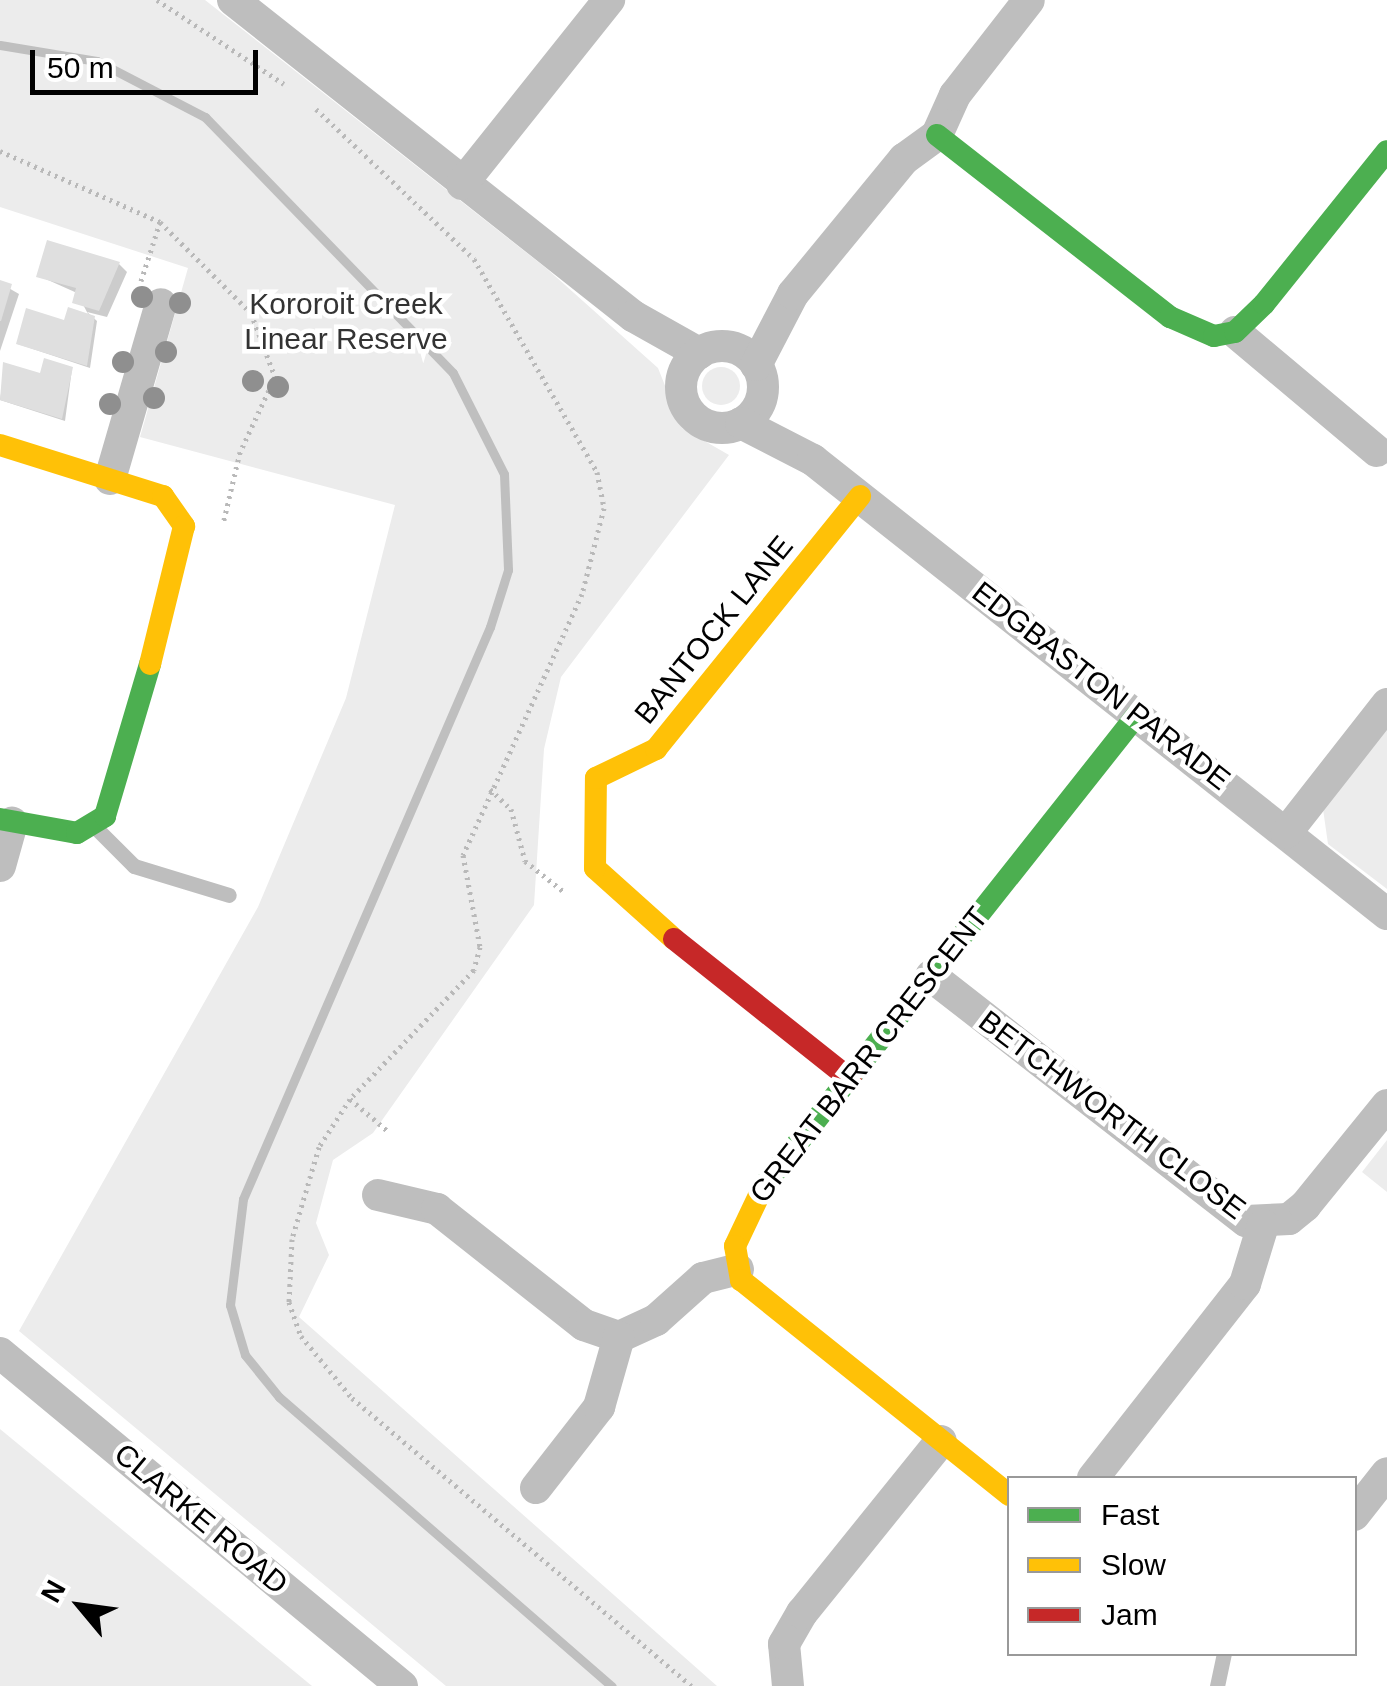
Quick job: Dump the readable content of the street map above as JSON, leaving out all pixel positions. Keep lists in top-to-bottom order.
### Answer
{
  "streets": {
    "street": [
      "BANTOCK LANE",
      "EDGBASTON PARADE",
      "GREAT BARR CRESCENT",
      "BETCHWORTH CLOSE",
      "CLARKE ROAD"
    ]
  },
  "crossings": [
    ["BANTOCK LANE", "EDGBASTON PARADE"],
    ["BANTOCK LANE", "GREAT BARR CRESCENT"],
    ["EDGBASTON PARADE", "GREAT BARR CRESCENT"],
    ["GREAT BARR CRESCENT", "BETCHWORTH CLOSE"]
  ],
  "parks": ["Kororoit Creek Linear Reserve"],
  "legend": ["Fast", "Slow", "Jam"],
  "scale_bar": "50 m",
  "north": "top left"
}
